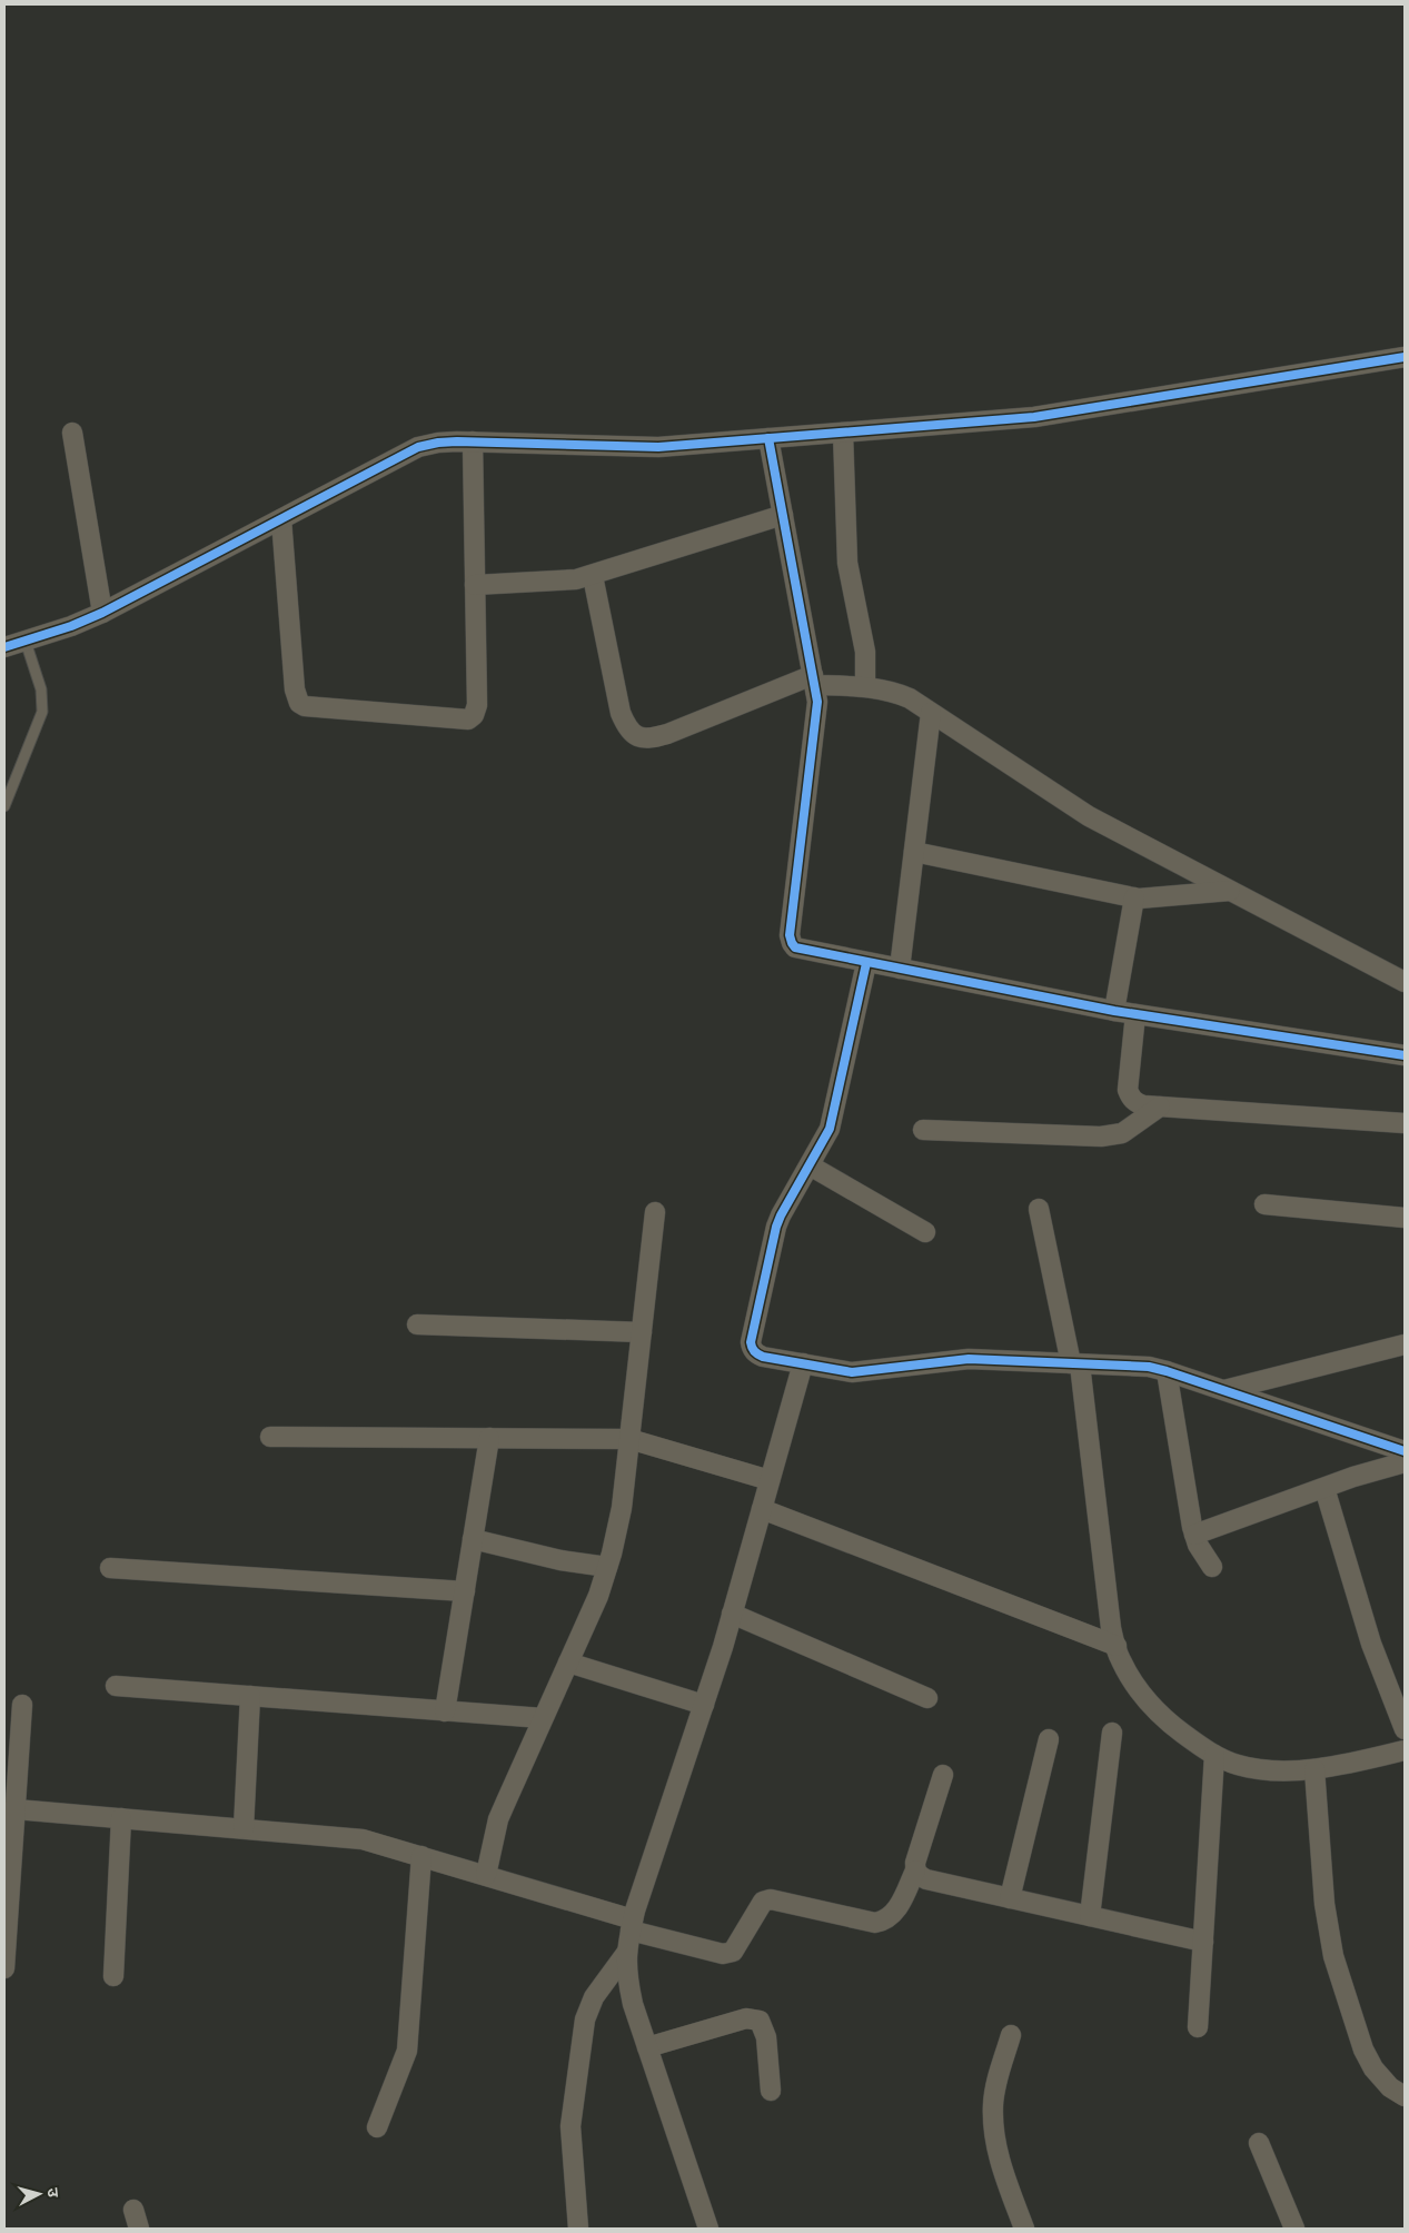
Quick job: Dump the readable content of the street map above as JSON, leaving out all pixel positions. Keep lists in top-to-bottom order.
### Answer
{
  "north": "right"
}
